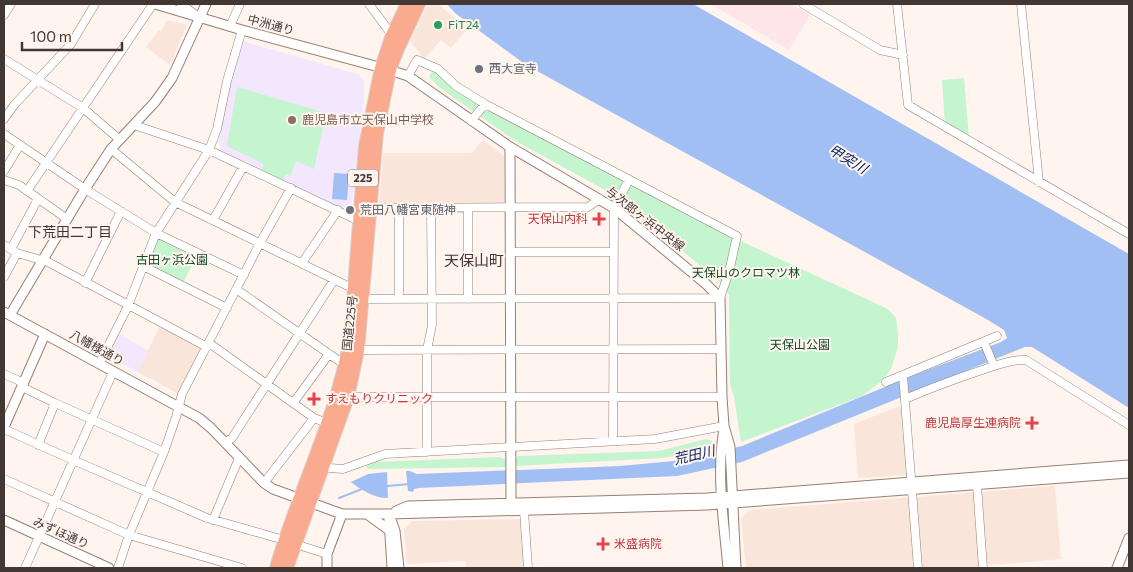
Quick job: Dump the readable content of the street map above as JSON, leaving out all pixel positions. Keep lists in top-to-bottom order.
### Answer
{
  "streets": {
    "highway": ["225", "国道225号"],
    "street": [
      "中洲通り",
      "与次郎ヶ浜中央線",
      "八幡様通り",
      "みずほ通り"
    ]
  },
  "crossings": [
    ["中洲通り", "225"],
    ["中洲通り", "与次郎ヶ浜中央線"],
    ["中洲通り", "国道225号"],
    ["225", "与次郎ヶ浜中央線"],
    ["225", "国道225号"],
    ["与次郎ヶ浜中央線", "国道225号"]
  ],
  "districts": ["下荒田二丁目", "天保山町"],
  "water": ["甲突川", "荒田川"],
  "parks": ["古田ヶ浜公園", "天保山のクロマツ林", "天保山公園"],
  "places": {
    "other": [
      "FiT24",
      "西大宣寺",
      "鹿児島市立天保山中学校",
      "荒田八幡宮東随神"
    ],
    "health": [
      "天保山内科",
      "すえもりクリニック",
      "鹿児島厚生連病院",
      "米盛病院"
    ]
  },
  "scale_bar": "100 m"
}
